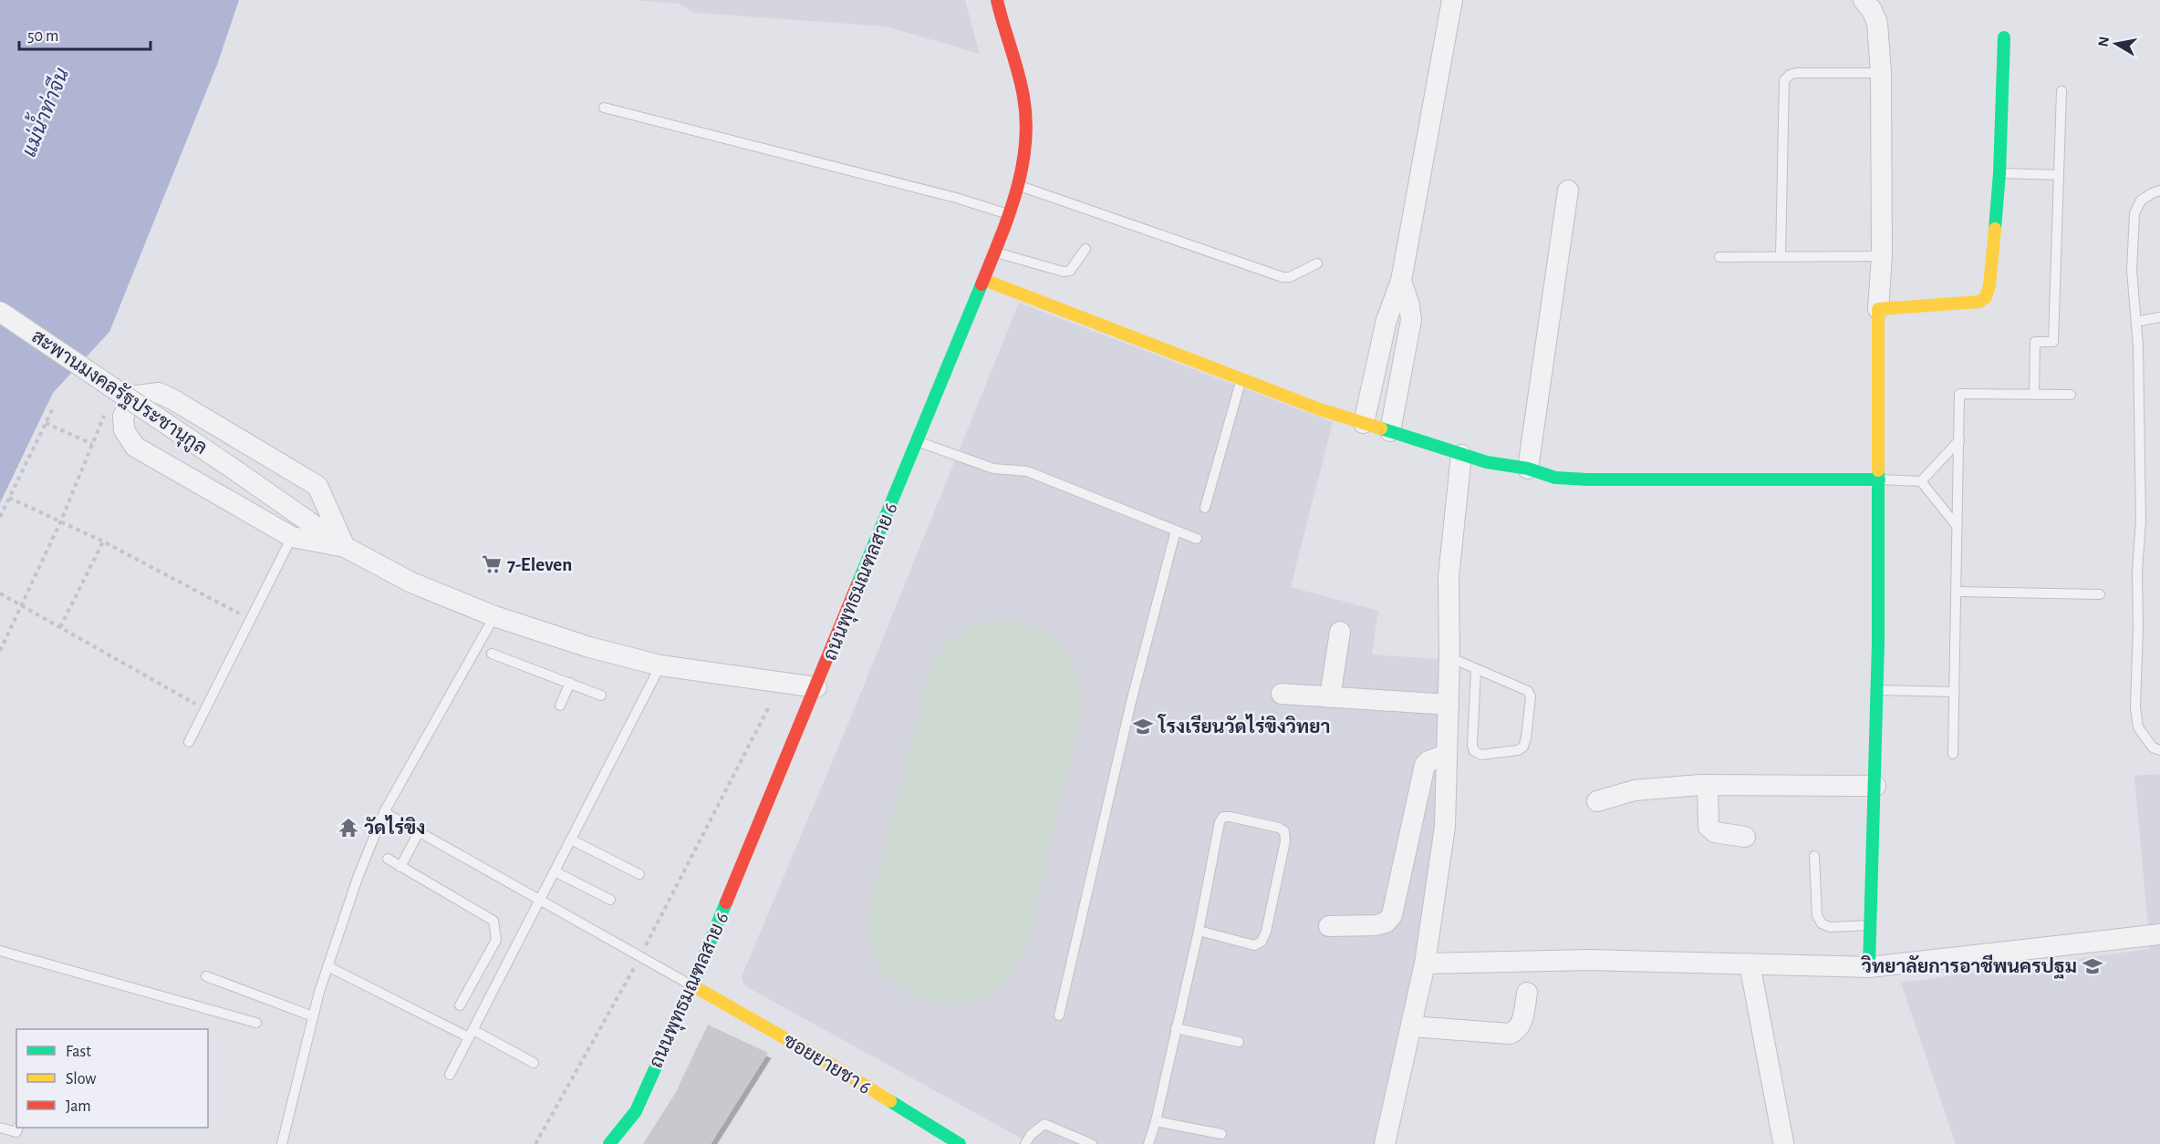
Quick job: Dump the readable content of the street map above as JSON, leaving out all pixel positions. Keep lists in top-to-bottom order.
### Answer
{
  "streets": {
    "street": ["สะพานมงคลรัฐประชานุกูล", "ถนนพุทธมณฑลสาย 6", "ซอยยายชา 6"]
  },
  "crossings": [
    ["ถนนพุทธมณฑลสาย 6", "ซอยยายชา 6"]
  ],
  "water": ["แม่น้ำท่าจีน"],
  "places": {
    "supermarket": ["7-Eleven"],
    "school or university": ["โรงเรียนวัดไร่ขิงวิทยา", "วิทยาลัยการอาชีพนครปฐม"],
    "temple": ["วัดไร่ขิง"]
  },
  "legend": ["Fast", "Slow", "Jam"],
  "scale_bar": "50 m",
  "north": "left"
}
